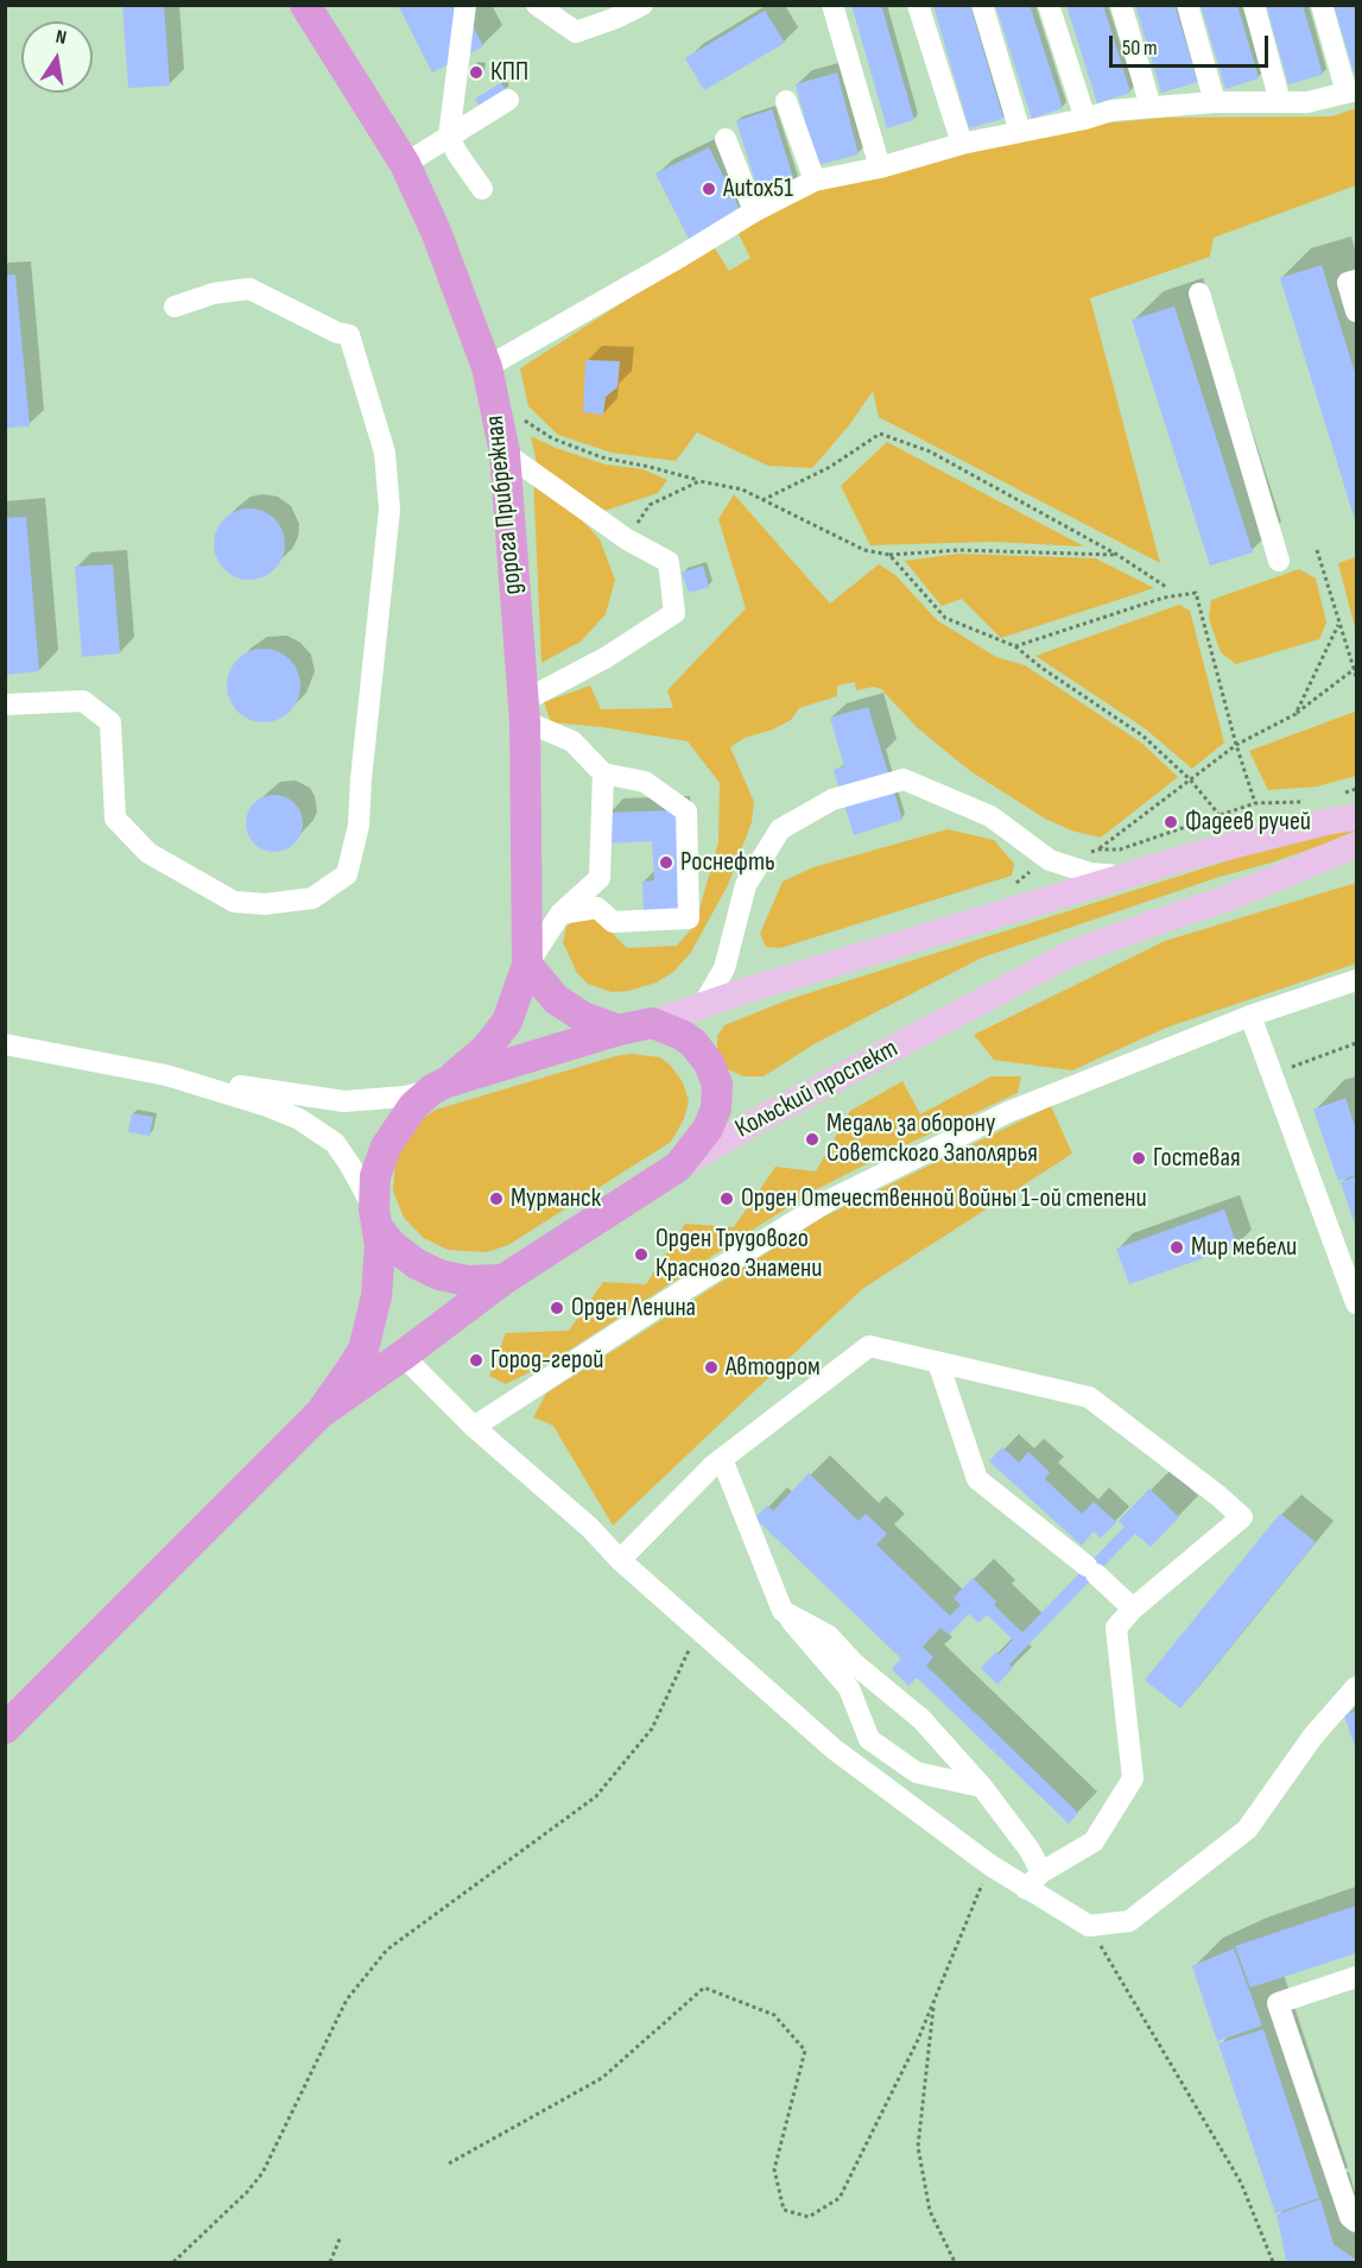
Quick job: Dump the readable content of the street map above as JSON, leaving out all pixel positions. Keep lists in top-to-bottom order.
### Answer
{
  "streets": {
    "highway": ["дорога Прибрежная", "Кольский проспект"]
  },
  "places": [
    "КПП",
    "Autox51",
    "Фадеев ручей",
    "Роснефть",
    "Медаль за оборону Советского Заполярья",
    "Гостевая",
    "Мурманск",
    "Орден Отечественной войны 1-ой степени",
    "Мир мебели",
    "Орден Трудового Красного Знамени",
    "Орден Ленина",
    "Город-герой",
    "Автодром"
  ],
  "scale_bar": "50 m",
  "north": "top"
}
